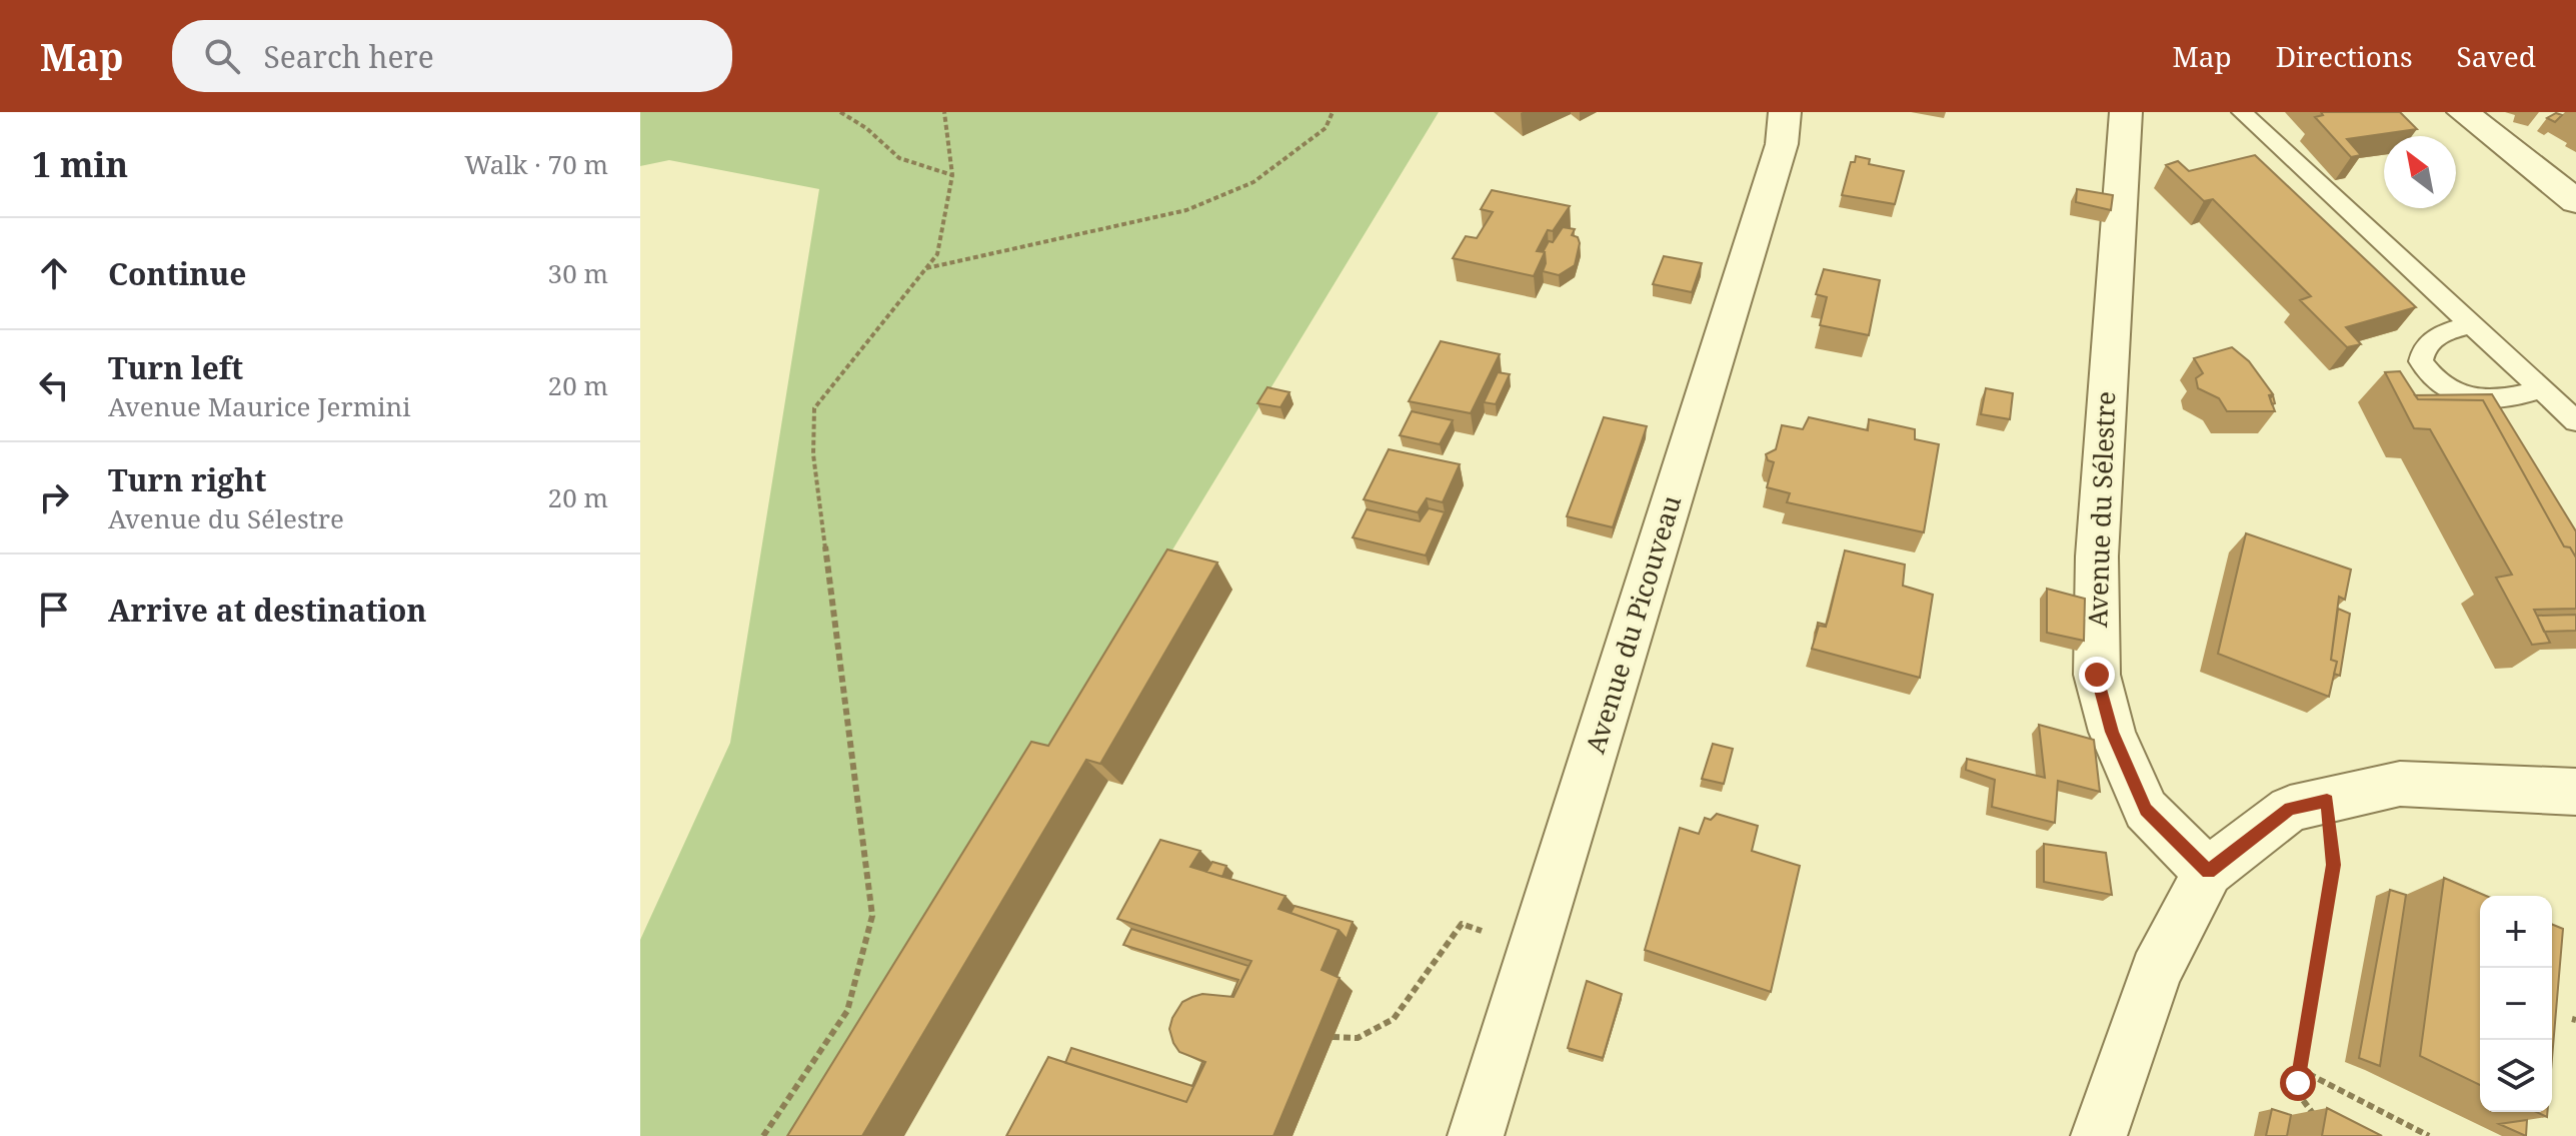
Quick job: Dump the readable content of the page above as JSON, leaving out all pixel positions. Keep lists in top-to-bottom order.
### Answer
{
  "streets": {
    "street": ["Avenue du Sélestre", "Avenue du Picouveau"]
  },
  "north": "top left",
  "page": {
    "header": "Map",
    "search": "Search here",
    "nav": ["Map", "Directions", "Saved"],
    "heading": ["1 min", "Walk · 70 m"],
    "list": [
      ["Continue", "30 m"],
      ["Turn left", "Avenue Maurice Jermini", "20 m"],
      ["Turn right", "Avenue du Sélestre", "20 m"],
      "Arrive at destination"
    ],
    "map_buttons": ["+", "−"]
  }
}
